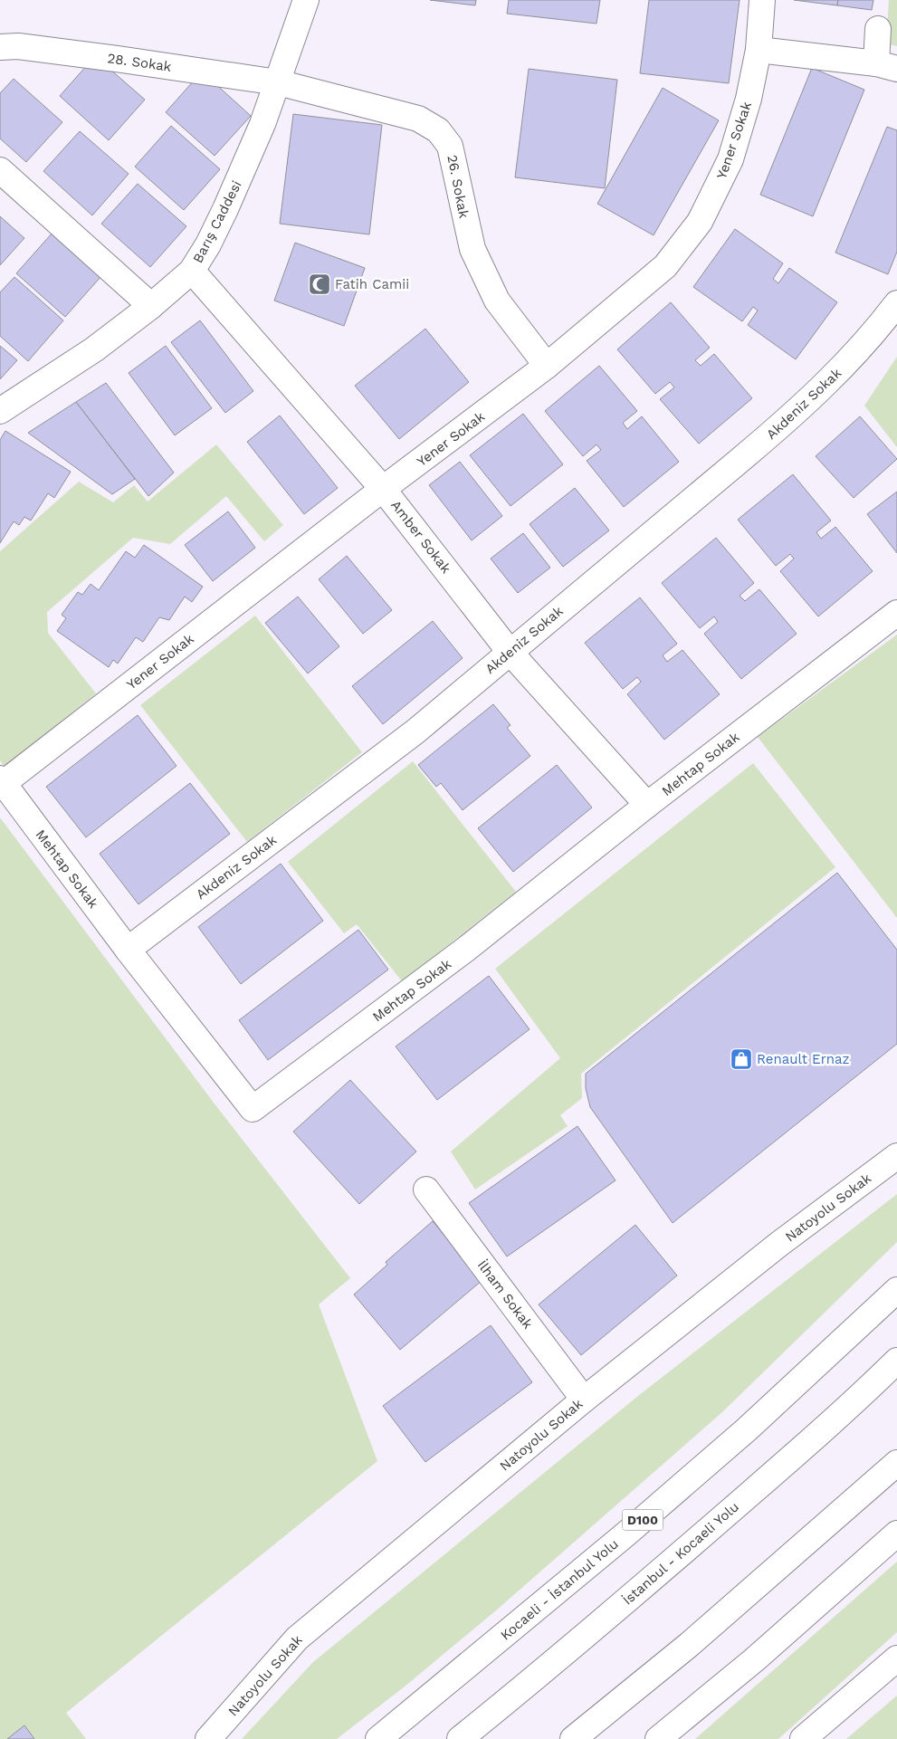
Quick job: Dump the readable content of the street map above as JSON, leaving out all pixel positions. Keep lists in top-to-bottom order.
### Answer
{
  "streets": {
    "main road": [
      "28. Sokak",
      "Yener Sokak",
      "26. Sokak",
      "Barış Caddesi",
      "Akdeniz Sokak",
      "Amber Sokak",
      "Mehtap Sokak",
      "Natoyolu Sokak",
      "İlham Sokak",
      "D100",
      "İstanbul - Kocaeli Yolu",
      "Kocaeli - İstanbul Yolu"
    ]
  },
  "crossings": [
    ["28. Sokak", "26. Sokak"],
    ["28. Sokak", "Barış Caddesi"],
    ["Yener Sokak", "26. Sokak"],
    ["Yener Sokak", "Amber Sokak"],
    ["Yener Sokak", "Mehtap Sokak"],
    ["26. Sokak", "Barış Caddesi"],
    ["Barış Caddesi", "Amber Sokak"],
    ["Akdeniz Sokak", "Amber Sokak"],
    ["Akdeniz Sokak", "Mehtap Sokak"],
    ["Amber Sokak", "Mehtap Sokak"],
    ["Natoyolu Sokak", "İlham Sokak"]
  ],
  "places": {
    "mosque": ["Fatih Camii"],
    "shop": ["Renault Ernaz"]
  }
}
